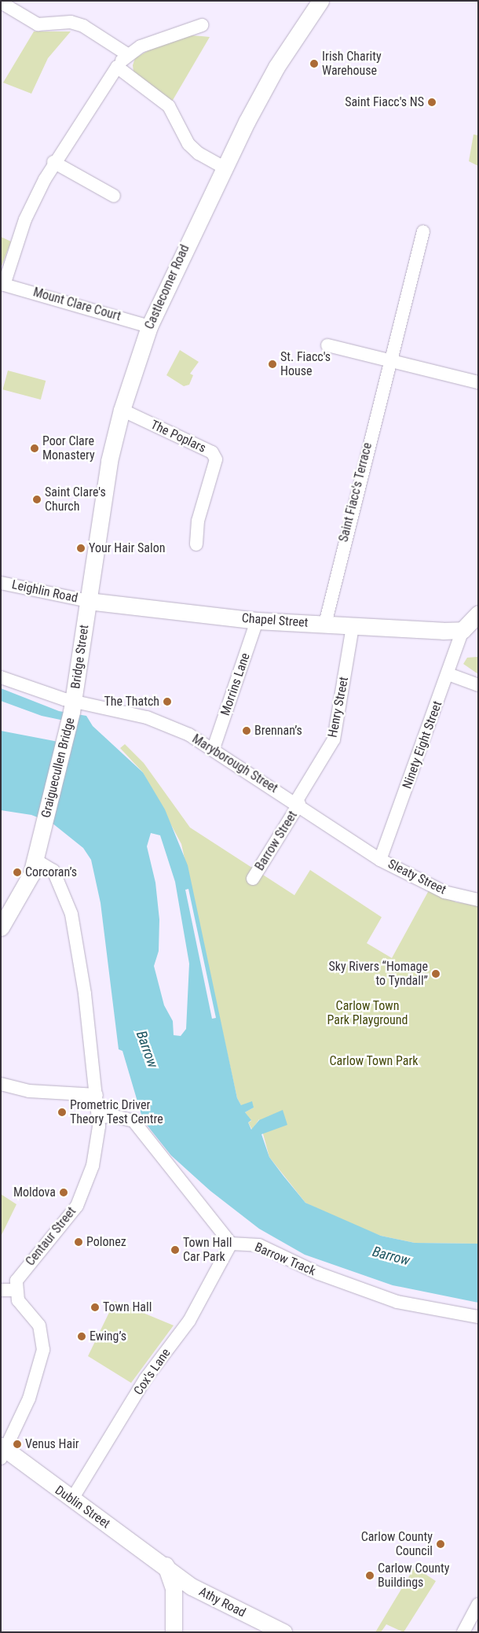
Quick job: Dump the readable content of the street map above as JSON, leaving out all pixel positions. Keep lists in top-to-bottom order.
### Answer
{
  "streets": {
    "main road": [
      "Castlecomer Road",
      "Chapel Street",
      "Bridge Street",
      "Graiguecullen Bridge",
      "Dublin Street",
      "Athy Road"
    ],
    "street": [
      "Mount Clare Court",
      "The Poplars",
      "Saint Fiacc's Terrace",
      "Leighlin Road",
      "Morrins Lane",
      "Henry Street",
      "Ninety Eight Street",
      "Maryborough Street",
      "Barrow Street",
      "Sleaty Street",
      "Centaur Street",
      "Barrow Track",
      "Cox's Lane"
    ]
  },
  "crossings": [
    ["Castlecomer Road", "Mount Clare Court"],
    ["Castlecomer Road", "The Poplars"],
    ["Castlecomer Road", "Leighlin Road"],
    ["Castlecomer Road", "Chapel Street"],
    ["Castlecomer Road", "Bridge Street"],
    ["Saint Fiacc's Terrace", "Chapel Street"],
    ["Leighlin Road", "Chapel Street"],
    ["Leighlin Road", "Bridge Street"],
    ["Chapel Street", "Bridge Street"],
    ["Chapel Street", "Morrins Lane"],
    ["Chapel Street", "Henry Street"],
    ["Chapel Street", "Ninety Eight Street"],
    ["Bridge Street", "Maryborough Street"],
    ["Bridge Street", "Graiguecullen Bridge"],
    ["Morrins Lane", "Maryborough Street"],
    ["Henry Street", "Maryborough Street"],
    ["Henry Street", "Barrow Street"],
    ["Ninety Eight Street", "Maryborough Street"],
    ["Ninety Eight Street", "Sleaty Street"],
    ["Maryborough Street", "Graiguecullen Bridge"],
    ["Maryborough Street", "Barrow Street"],
    ["Maryborough Street", "Sleaty Street"],
    ["Graiguecullen Bridge", "Centaur Street"],
    ["Barrow Track", "Cox's Lane"],
    ["Cox's Lane", "Dublin Street"],
    ["Dublin Street", "Athy Road"]
  ],
  "water": ["Barrow"],
  "parks": ["Carlow Town Park Playground", "Carlow Town Park"],
  "places": [
    "Irish Charity Warehouse",
    "Saint Fiacc's NS",
    "St. Fiacc's House",
    "Poor Clare Monastery",
    "Saint Clare's Church",
    "Your Hair Salon",
    "The Thatch",
    "Brennan’s",
    "Corcoran’s",
    "Sky Rivers “Homage to Tyndall”",
    "Prometric Driver Theory Test Centre",
    "Moldova",
    "Polonez",
    "Town Hall Car Park",
    "Town Hall",
    "Ewing’s",
    "Venus Hair",
    "Carlow County Council",
    "Carlow County Buildings"
  ]
}
